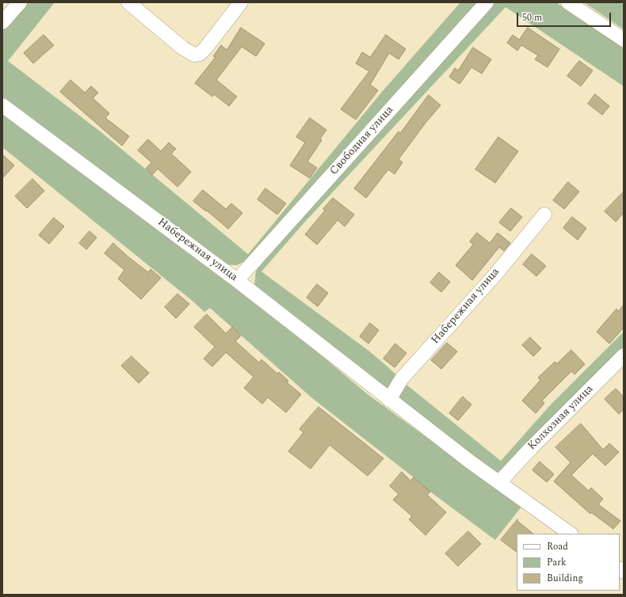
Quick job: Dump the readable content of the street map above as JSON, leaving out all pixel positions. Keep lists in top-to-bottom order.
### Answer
{
  "streets": {
    "street": ["Свободная улица", "Набережная улица", "Колхозная улица"]
  },
  "crossings": [
    ["Свободная улица", "Набережная улица"],
    ["Набережная улица", "Колхозная улица"]
  ],
  "legend": ["Road", "Park", "Building"],
  "scale_bar": "50 m"
}
